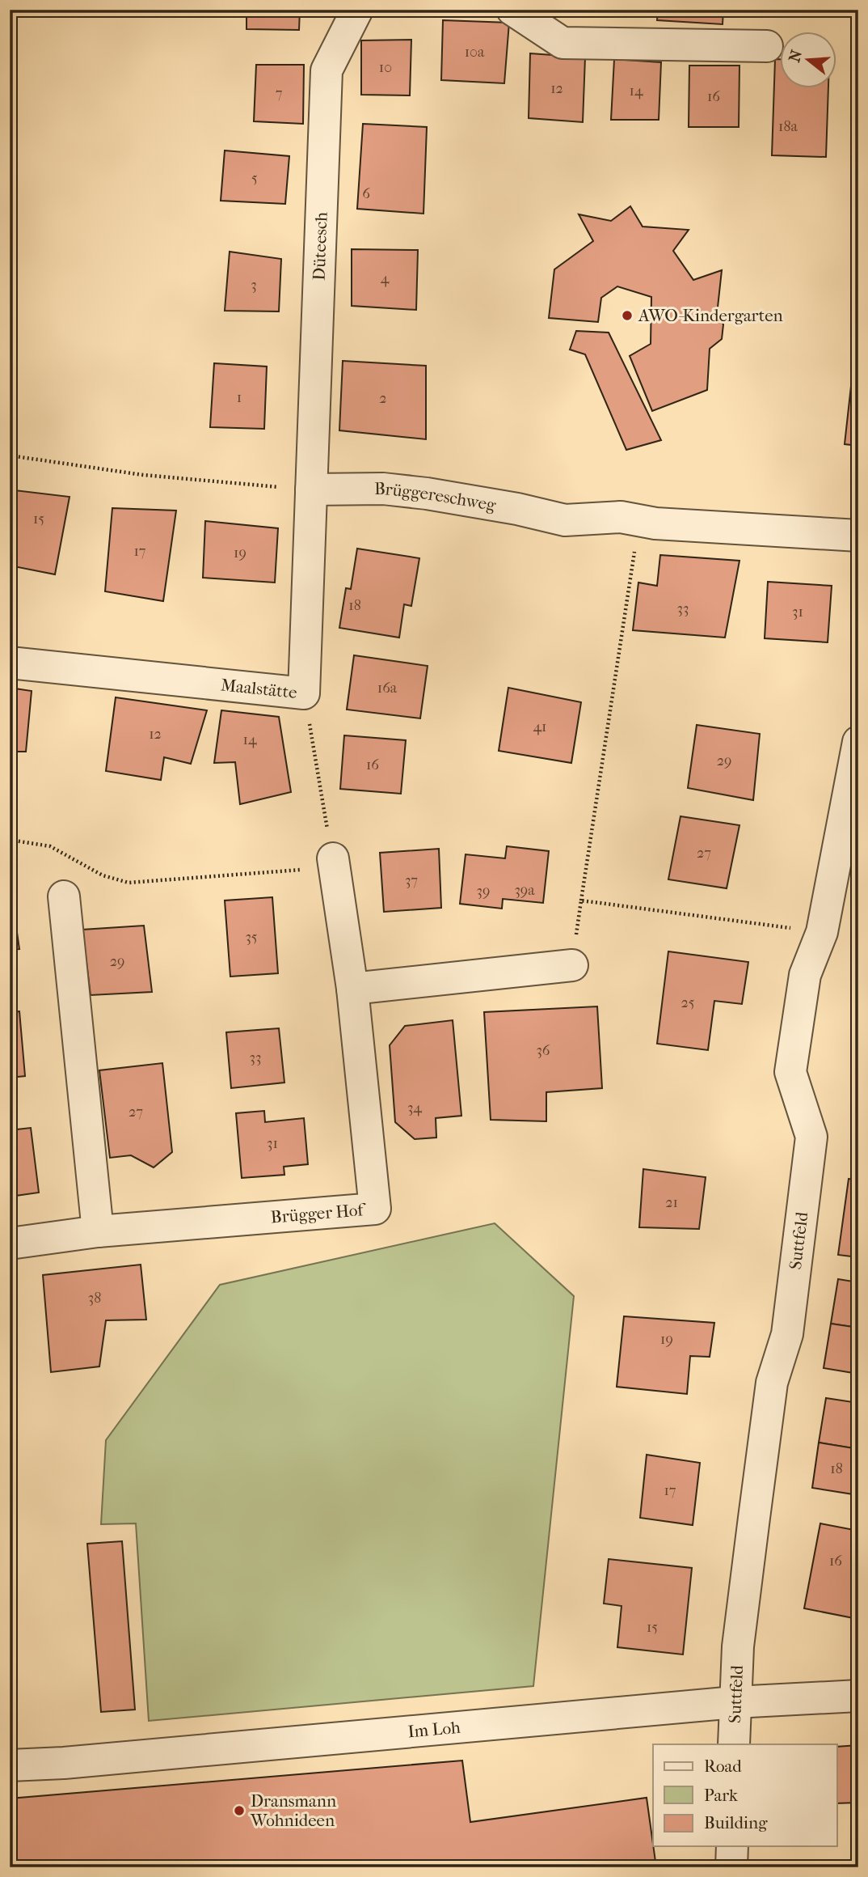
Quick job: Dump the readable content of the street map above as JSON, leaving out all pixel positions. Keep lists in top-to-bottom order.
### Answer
{
  "streets": {
    "street": [
      "Düteesch",
      "Brüggereschweg",
      "Maalstätte",
      "Brügger Hof",
      "Suttfeld",
      "Im Loh"
    ]
  },
  "crossings": [
    ["Düteesch", "Brüggereschweg"],
    ["Düteesch", "Maalstätte"],
    ["Brüggereschweg", "Maalstätte"],
    ["Suttfeld", "Im Loh"]
  ],
  "places": ["AWO-Kindergarten", "Dransmann Wohnideen"],
  "house_numbers": [
    "10a",
    "10",
    "12",
    "14",
    "7",
    "16",
    "18a",
    "5",
    "6",
    "4",
    "3",
    "1",
    "2",
    "15",
    "17",
    "19",
    "18",
    "33",
    "31",
    "16a",
    "41",
    "12",
    "14",
    "29",
    "16",
    "27",
    "37",
    "39a",
    "39",
    "35",
    "29",
    "25",
    "36",
    "33",
    "34",
    "27",
    "31",
    "21",
    "38",
    "19",
    "18",
    "17",
    "16",
    "15"
  ],
  "legend": ["Road", "Park", "Building"],
  "north": "left"
}
